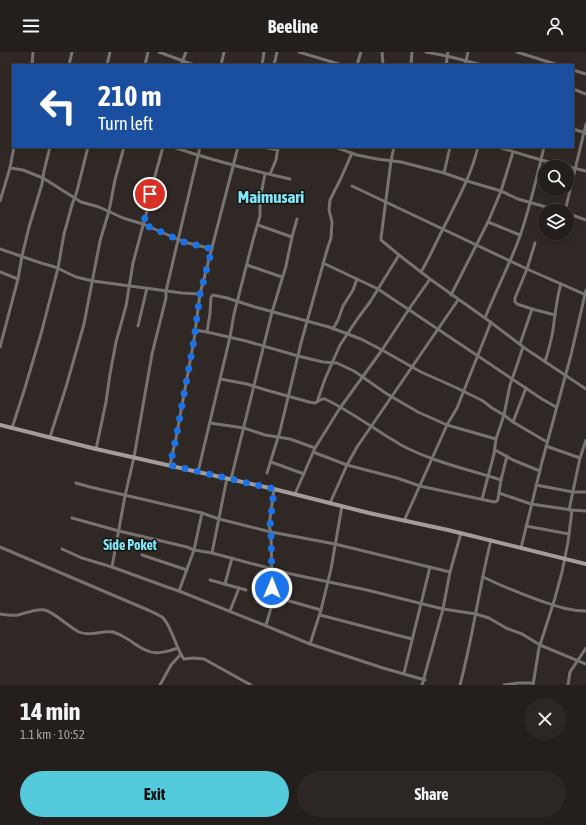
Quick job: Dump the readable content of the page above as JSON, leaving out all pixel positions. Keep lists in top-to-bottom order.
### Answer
{
  "districts": ["Maimusari", "Side Poket"],
  "page": {
    "header": "Beeline",
    "turn": ["210 m", "Turn left"],
    "heading": ["14 min", "1.1 km · 10:52"],
    "buttons": ["Exit", "Share"]
  }
}
